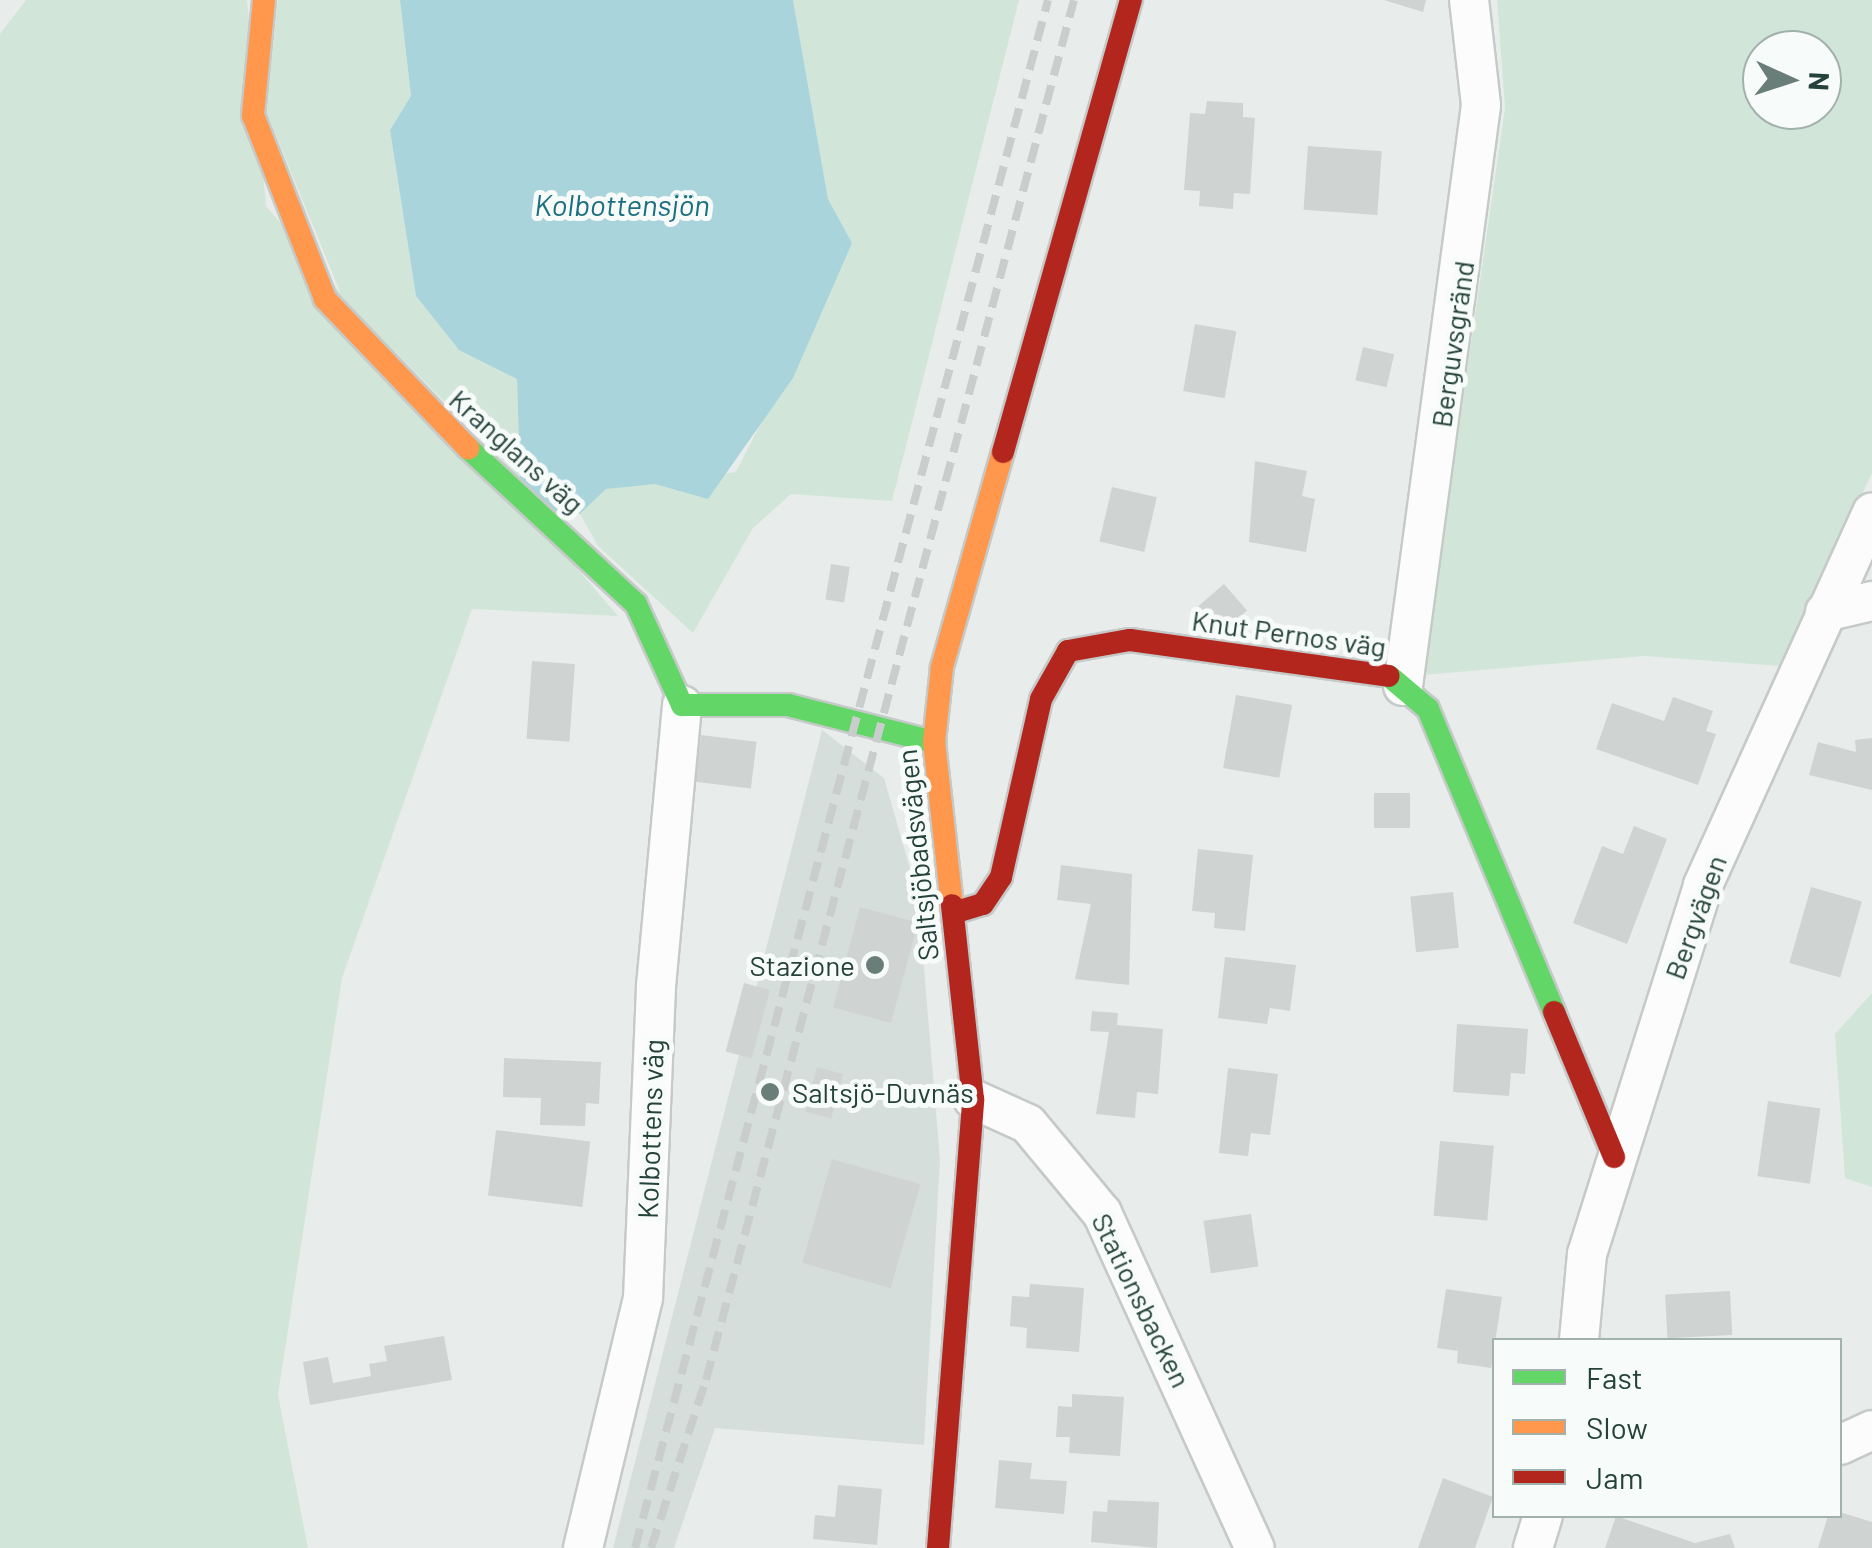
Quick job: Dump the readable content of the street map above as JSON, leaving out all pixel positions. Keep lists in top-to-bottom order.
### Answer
{
  "streets": {
    "street": [
      "Berguvsgränd",
      "Kranglans väg",
      "Knut Pernos väg",
      "Saltsjöbadsvägen",
      "Bergvägen",
      "Kolbottens väg",
      "Stationsbacken"
    ]
  },
  "crossings": [
    ["Berguvsgränd", "Knut Pernos väg"],
    ["Kranglans väg", "Kolbottens väg"],
    ["Knut Pernos väg", "Saltsjöbadsvägen"],
    ["Knut Pernos väg", "Bergvägen"],
    ["Saltsjöbadsvägen", "Stationsbacken"]
  ],
  "water": ["Kolbottensjön"],
  "places": ["Stazione", "Saltsjö-Duvnäs"],
  "legend": ["Fast", "Slow", "Jam"],
  "north": "right"
}
